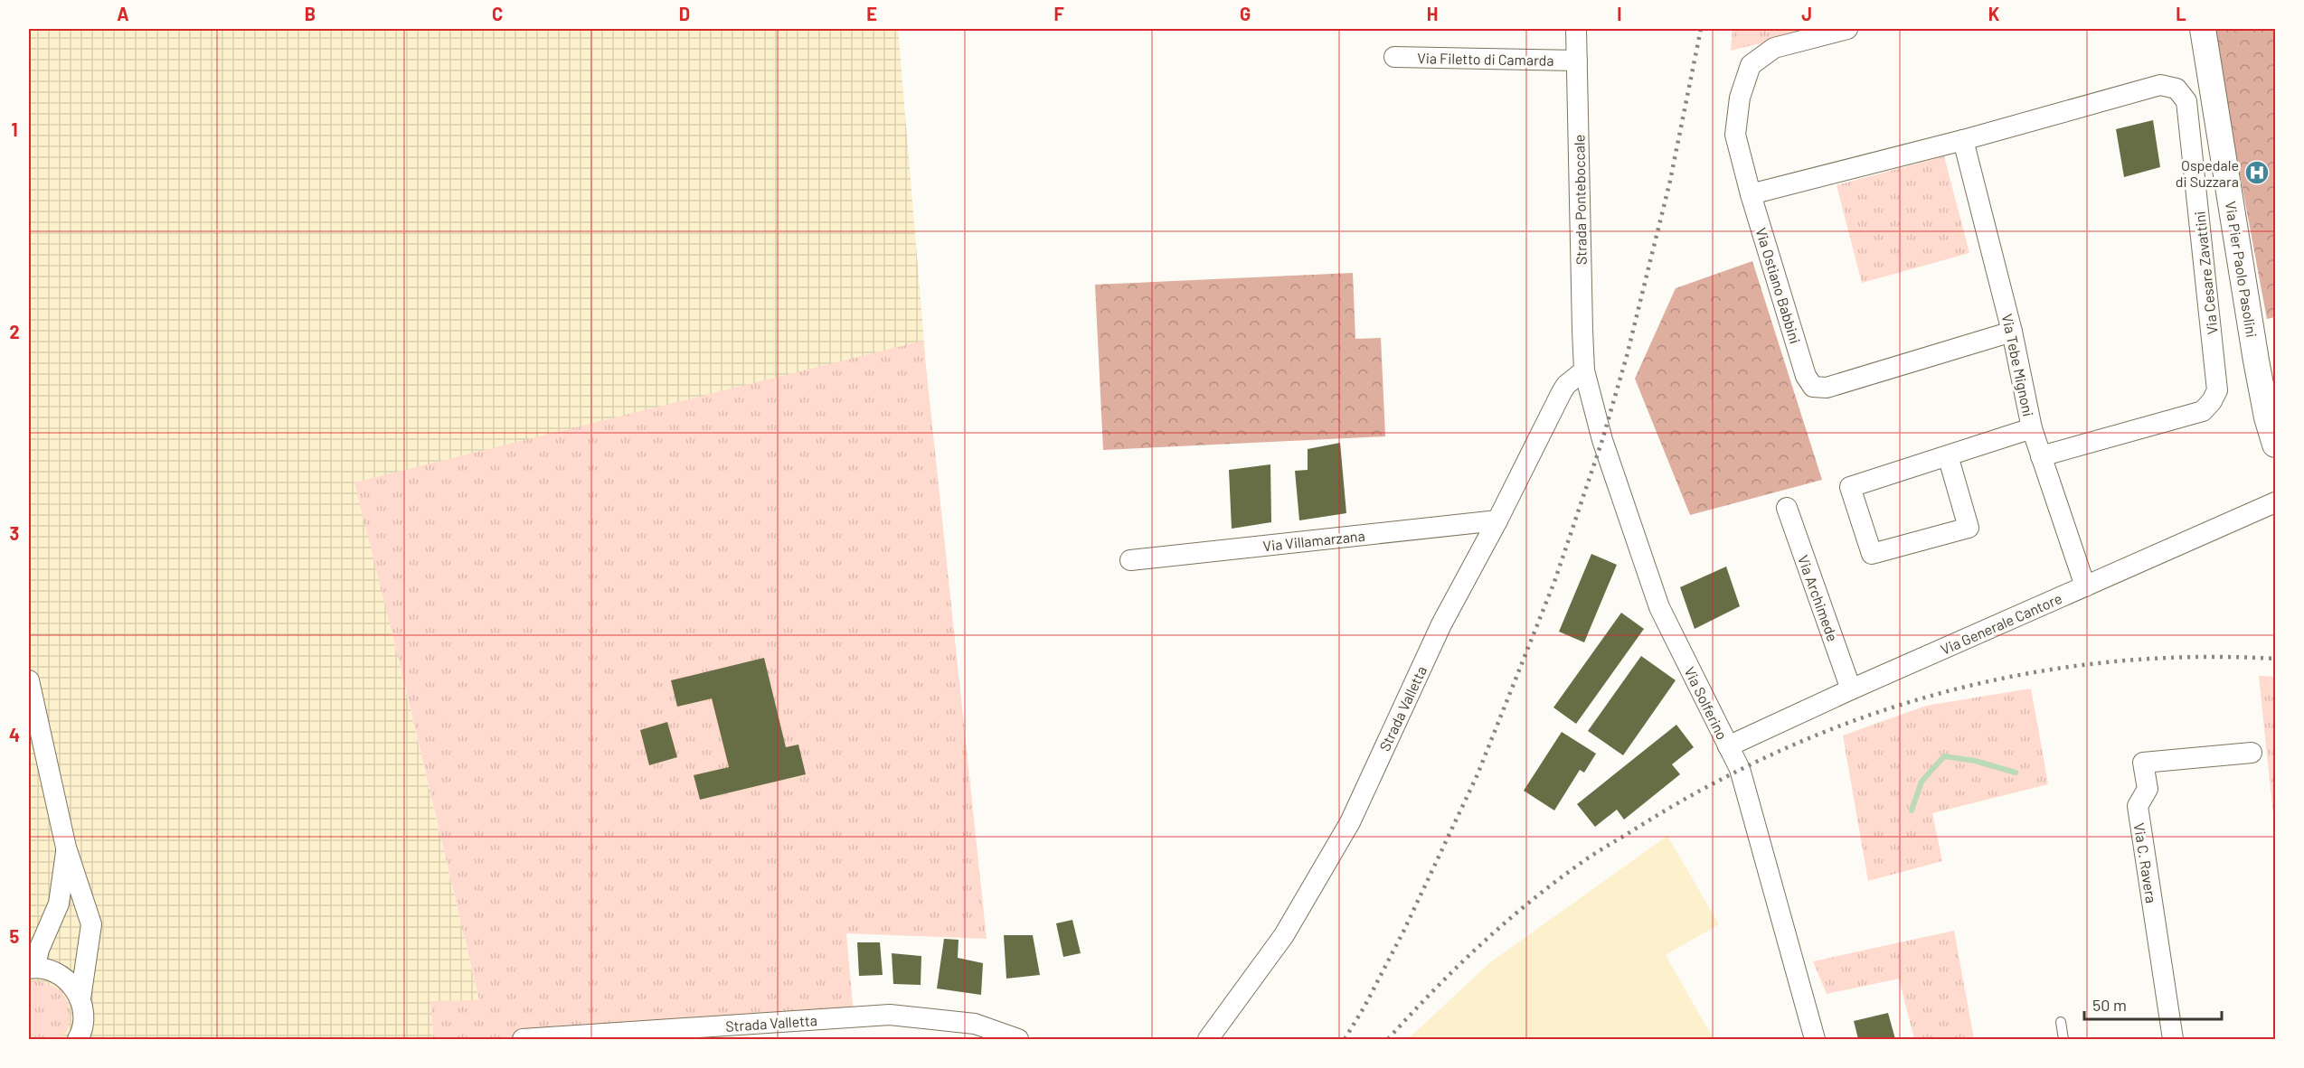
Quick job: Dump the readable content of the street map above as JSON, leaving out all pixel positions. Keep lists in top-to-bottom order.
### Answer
{
  "streets": {
    "street": [
      "Via Filetto di Camarda",
      "Strada Ponteboccale",
      "Via Pier Paolo Pasolini",
      "Via Cesare Zavattini",
      "Via Ostiano Babbini",
      "Via Tebe Mignoni",
      "Via Villamarzana",
      "Via Archimede",
      "Via Generale Cantore",
      "Via Solferino",
      "Strada Valletta",
      "Via C. Ravera"
    ]
  },
  "crossings": [
    ["Via Filetto di Camarda", "Strada Ponteboccale"],
    ["Strada Ponteboccale", "Via Solferino"],
    ["Strada Ponteboccale", "Strada Valletta"],
    ["Via Cesare Zavattini", "Via Tebe Mignoni"],
    ["Via Ostiano Babbini", "Via Tebe Mignoni"],
    ["Via Tebe Mignoni", "Via Generale Cantore"],
    ["Via Villamarzana", "Strada Valletta"],
    ["Via Archimede", "Via Generale Cantore"],
    ["Via Generale Cantore", "Via Solferino"],
    ["Via Solferino", "Strada Valletta"]
  ],
  "places": {
    "hospital": ["Ospedale di Suzzara"]
  },
  "scale_bar": "50 m",
  "grid": {
    "columns": [
      "A",
      "B",
      "C",
      "D",
      "E",
      "F",
      "G",
      "H",
      "I",
      "J",
      "K",
      "L"
    ],
    "rows": [
      "1",
      "2",
      "3",
      "4",
      "5"
    ]
  }
}
